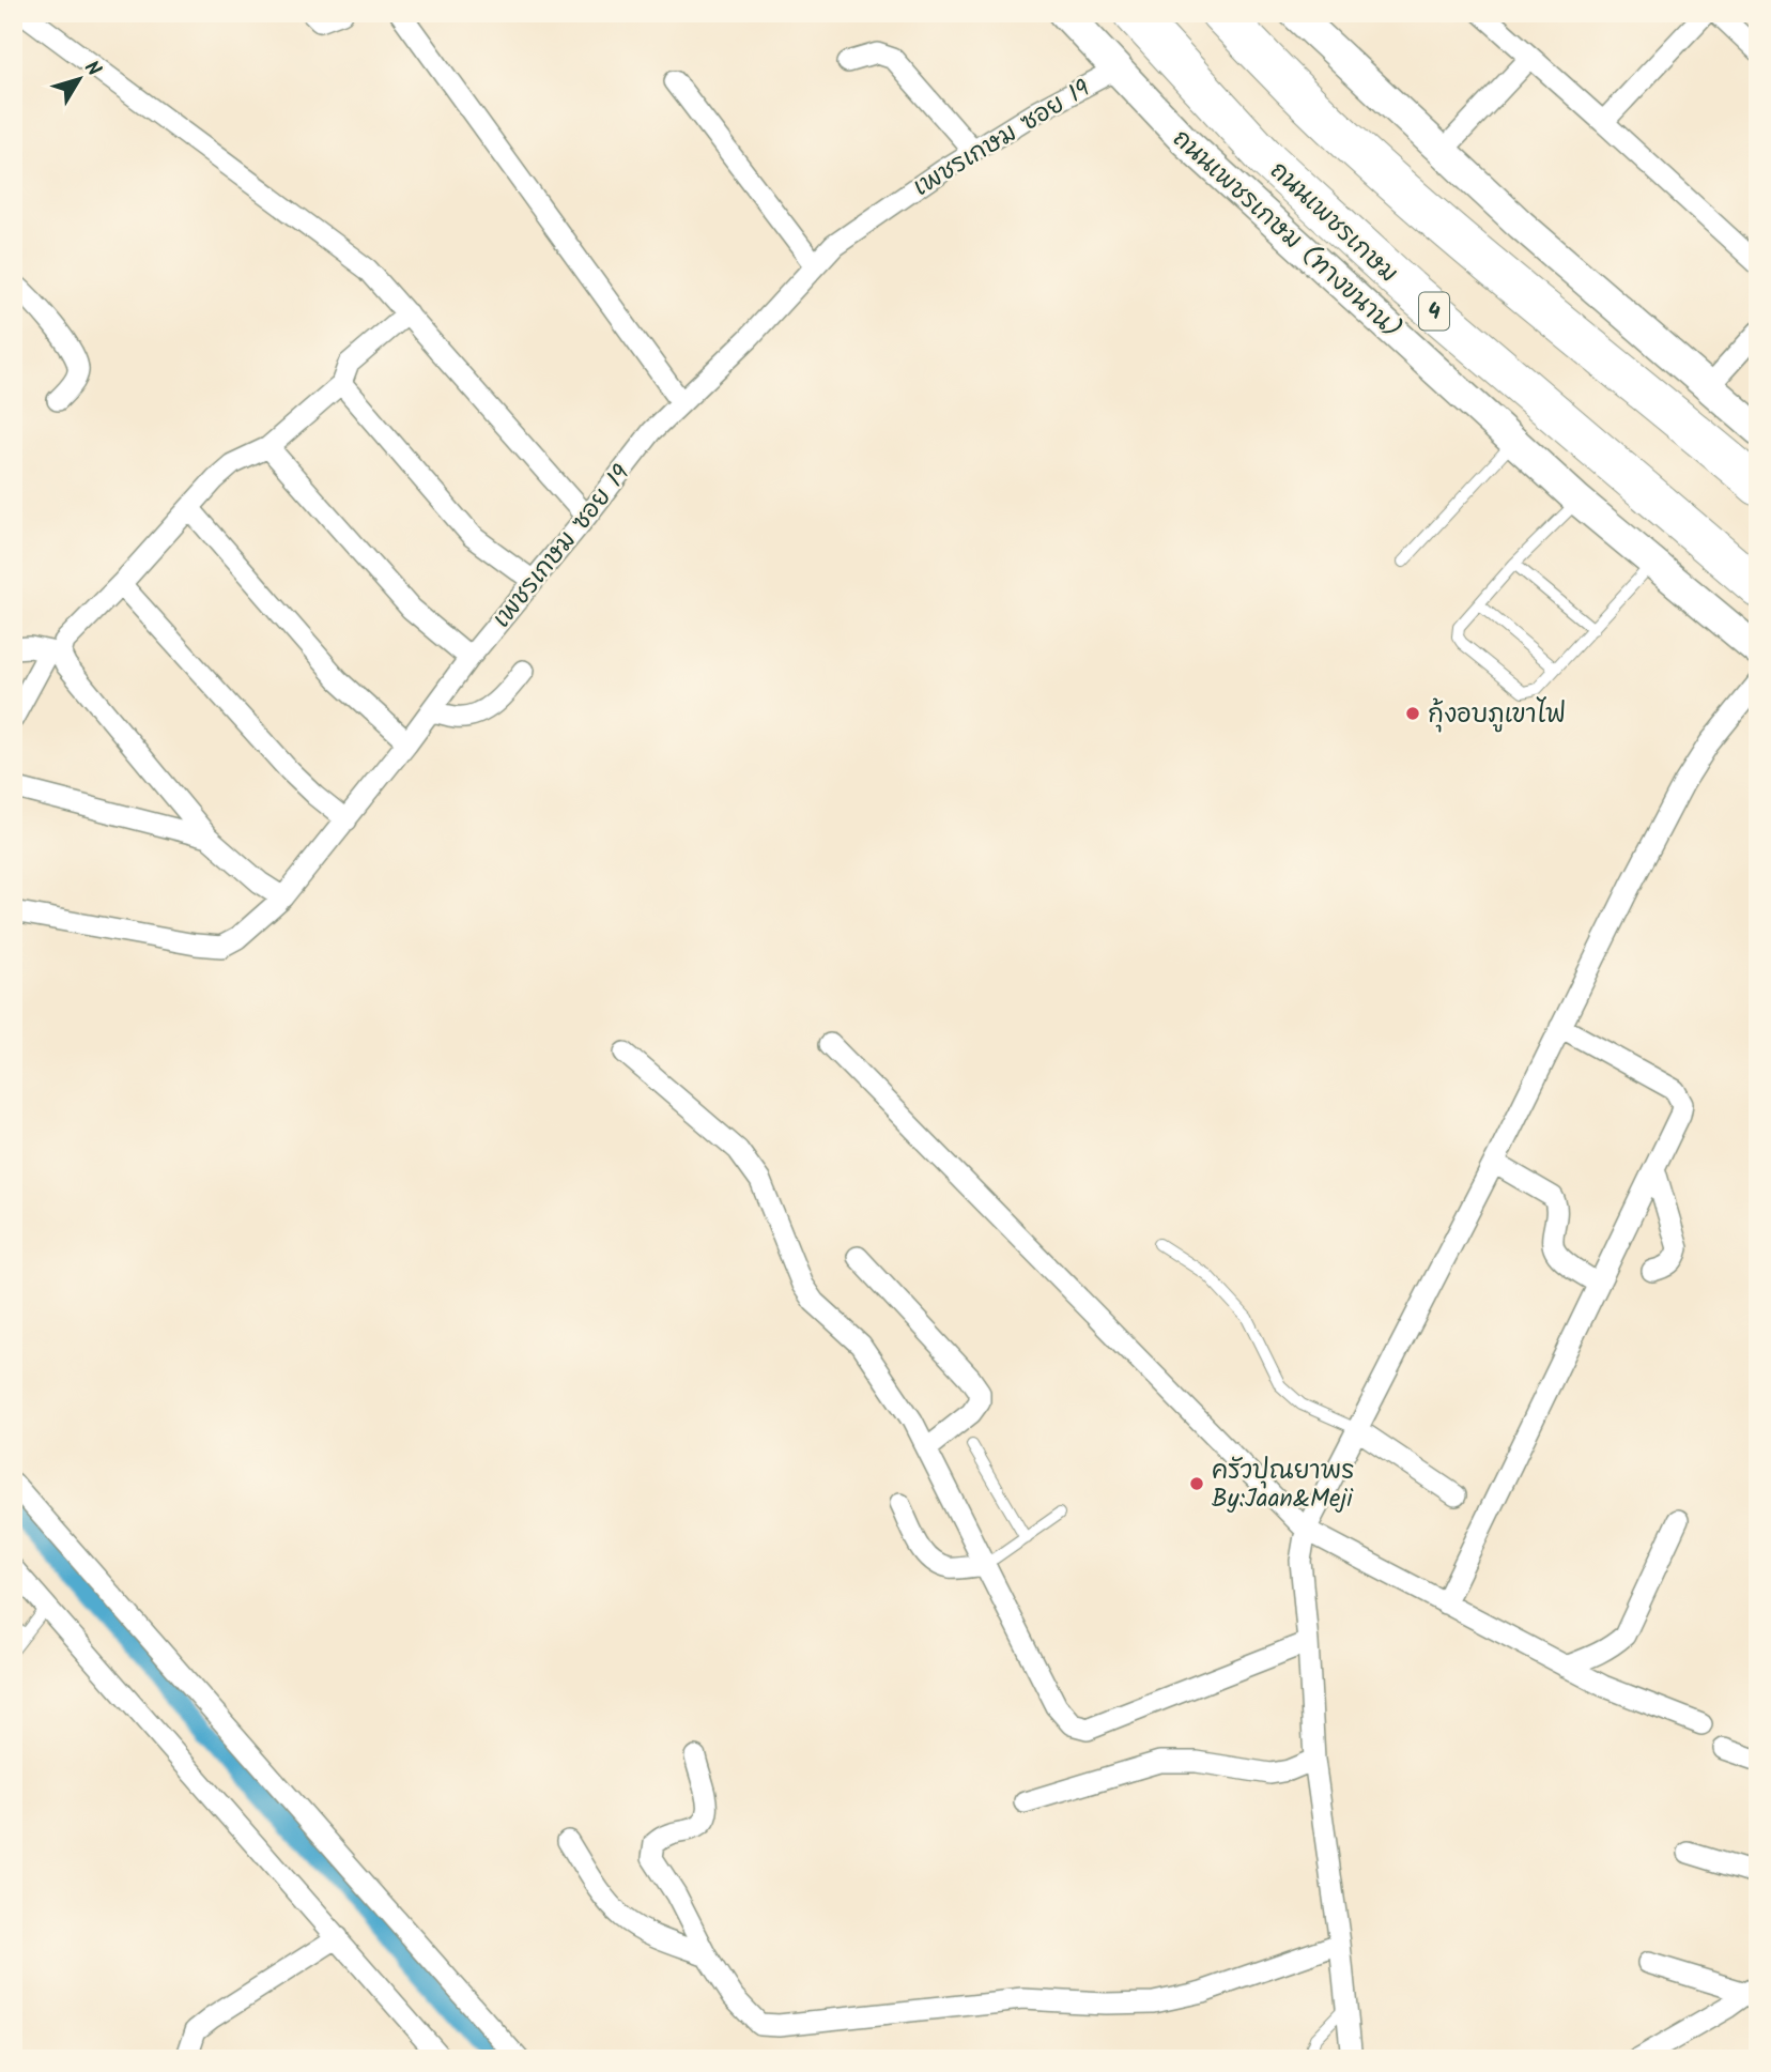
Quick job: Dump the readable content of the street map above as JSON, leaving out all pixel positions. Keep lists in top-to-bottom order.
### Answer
{
  "streets": {
    "highway": ["ถนนเพชรเกษม", "4"],
    "main road": ["ถนนเพชรเกษม (ทางขนาน)"],
    "street": ["เพชรเกษม ซอย 19"]
  },
  "crossings": [
    ["เพชรเกษม ซอย 19", "ถนนเพชรเกษม (ทางขนาน)"]
  ],
  "places": ["กุ้งอบภูเขาไฟ", "ครัวปุณยาพร By:Jaan&Meji"],
  "north": "top right"
}
